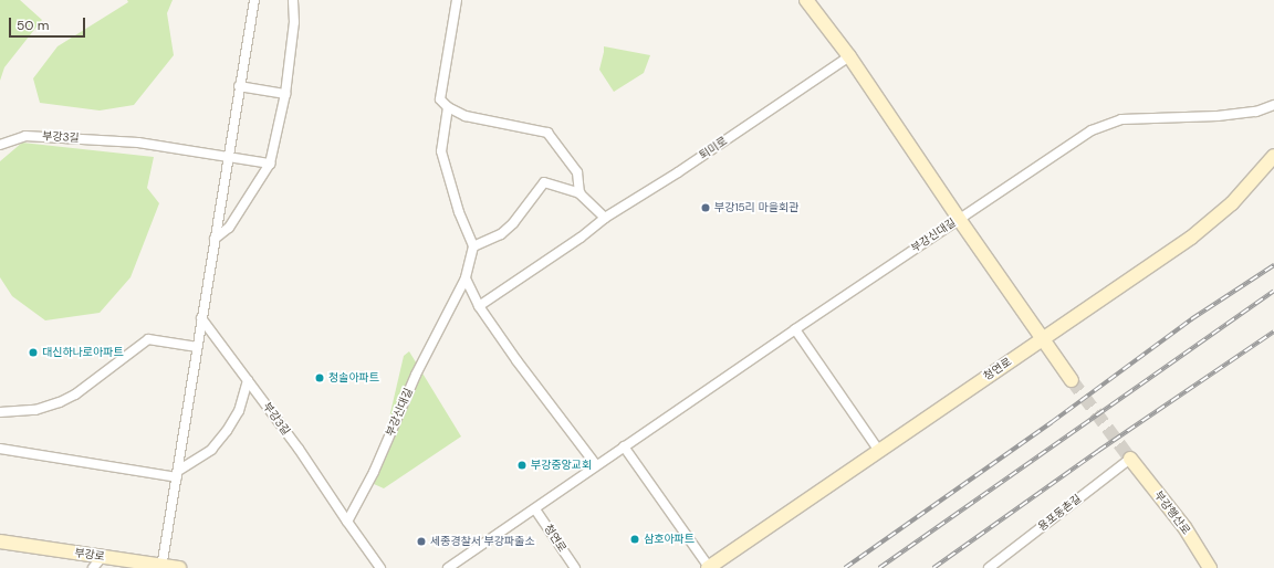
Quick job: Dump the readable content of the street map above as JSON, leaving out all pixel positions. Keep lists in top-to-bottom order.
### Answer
{
  "streets": {
    "street": [
      "부강3길",
      "퇴미로",
      "부강신대길",
      "청연로",
      "용포동촌길",
      "부강행산로",
      "부강로"
    ]
  },
  "crossings": [
    ["부강3길", "부강신대길"],
    ["부강신대길", "청연로"],
    ["용포동촌길", "부강행산로"]
  ],
  "places": [
    "부강15리 마을회관",
    "대신하나로아파트",
    "청솔아파트",
    "부강중앙교회",
    "삼호아파트",
    "세종경찰서 부강파출소"
  ],
  "scale_bar": "50 m"
}
